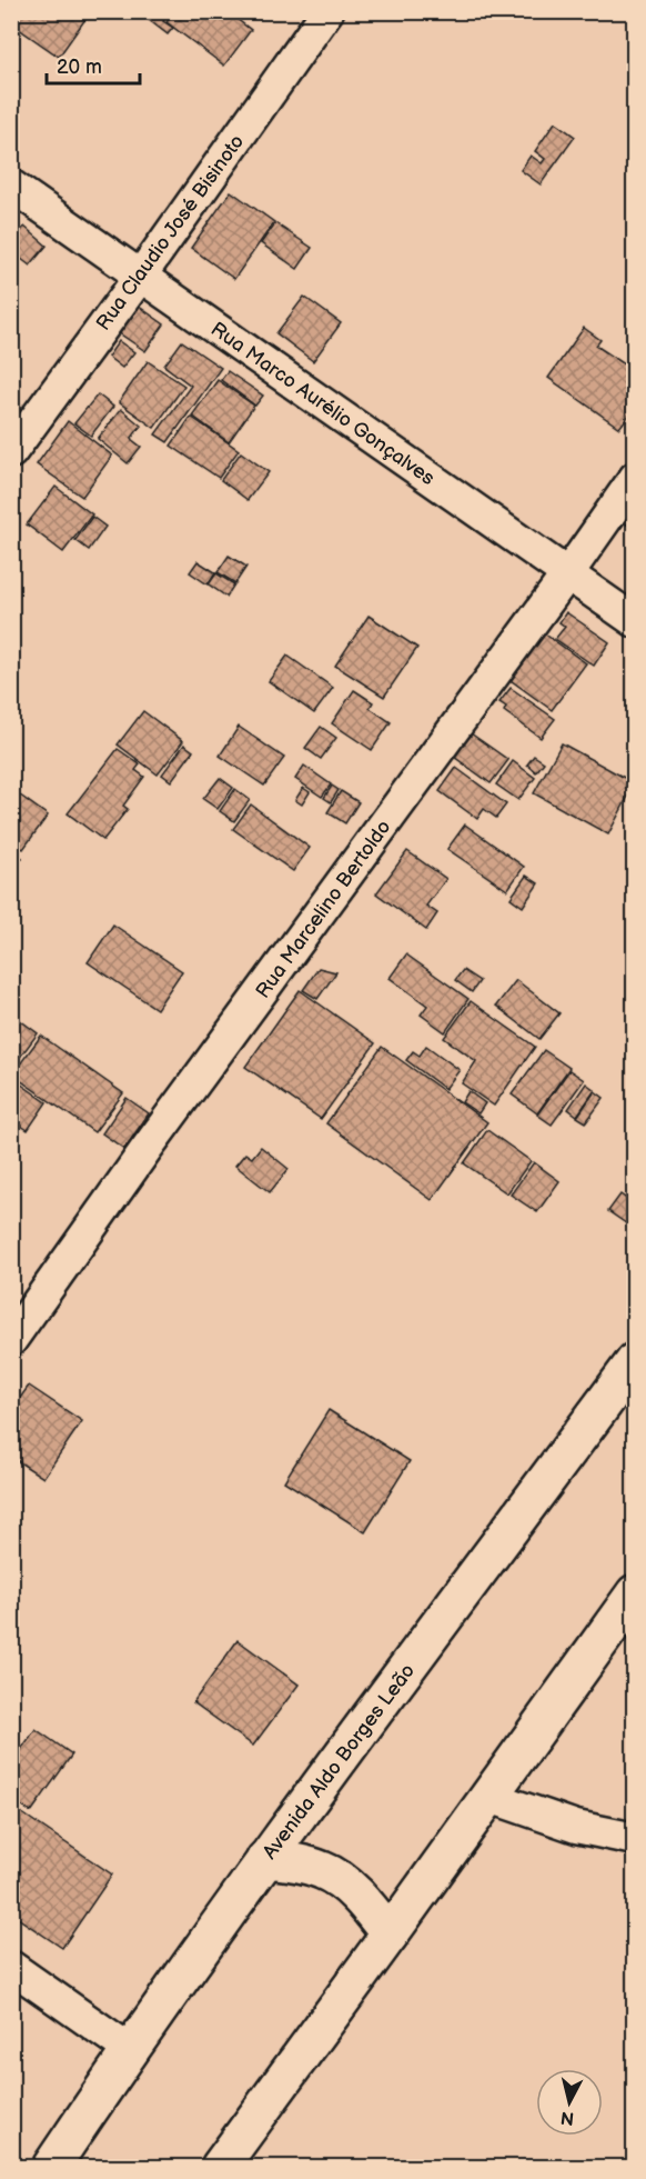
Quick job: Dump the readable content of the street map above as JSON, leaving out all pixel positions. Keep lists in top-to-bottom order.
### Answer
{
  "streets": {
    "street": [
      "Rua Claudio José Bisinoto",
      "Rua Marco Aurélio Gonçalves",
      "Rua Marcelino Bertoldo",
      "Avenida Aldo Borges Leão"
    ]
  },
  "crossings": [
    ["Rua Claudio José Bisinoto", "Rua Marco Aurélio Gonçalves"],
    ["Rua Marco Aurélio Gonçalves", "Rua Marcelino Bertoldo"]
  ],
  "scale_bar": "20 m",
  "north": "bottom"
}
